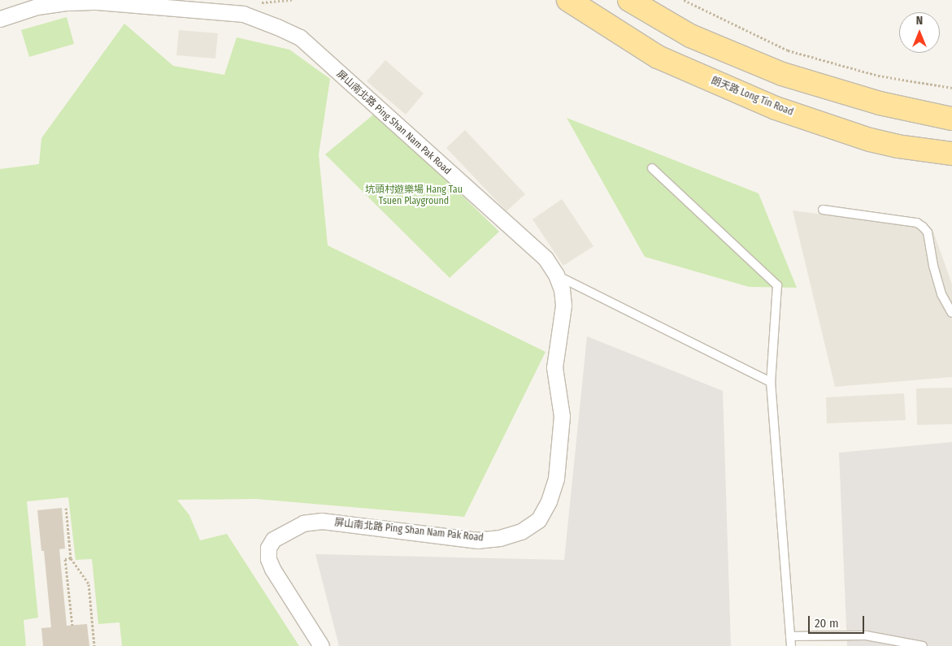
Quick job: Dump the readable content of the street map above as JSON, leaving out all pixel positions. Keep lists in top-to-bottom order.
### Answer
{
  "streets": {
    "main road": ["朗天路 Long Tin Road"],
    "street": ["屏山南北路 Ping Shan Nam Pak Road"]
  },
  "parks": ["坑頭村遊樂場 Hang Tau Tsuen Playground"],
  "scale_bar": "20 m",
  "north": "top"
}
